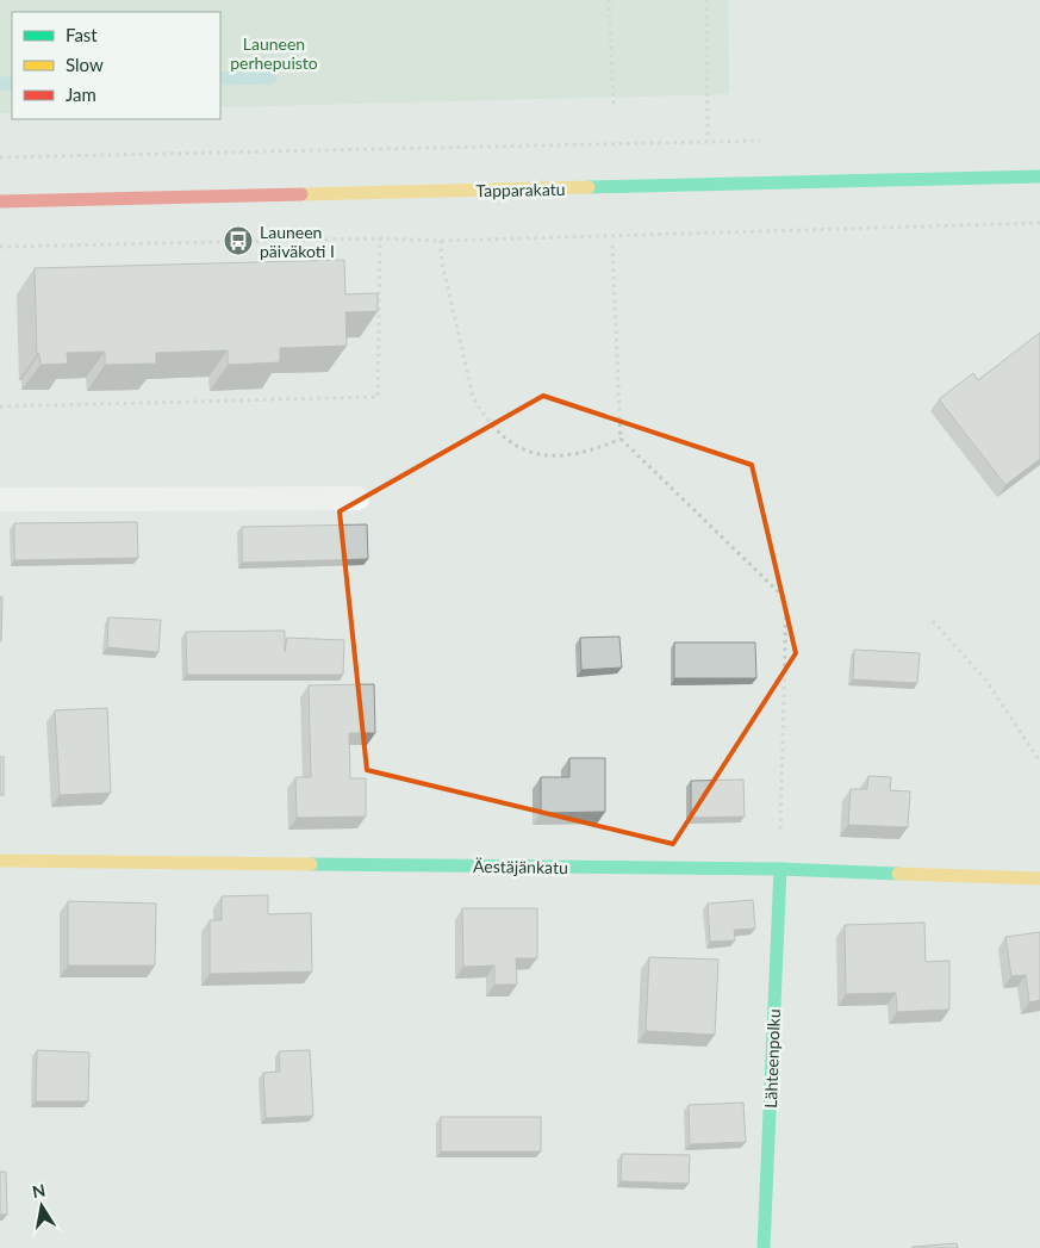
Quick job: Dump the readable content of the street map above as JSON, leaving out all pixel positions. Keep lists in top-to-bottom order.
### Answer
{
  "streets": {
    "street": ["Tapparakatu", "Äestäjänkatu", "Lähteenpolku"]
  },
  "crossings": [
    ["Äestäjänkatu", "Lähteenpolku"]
  ],
  "parks": ["Launeen perhepuisto"],
  "places": {
    "bus stop": ["Launeen päiväkoti I"]
  },
  "legend": ["Fast", "Slow", "Jam"],
  "north": "top"
}
